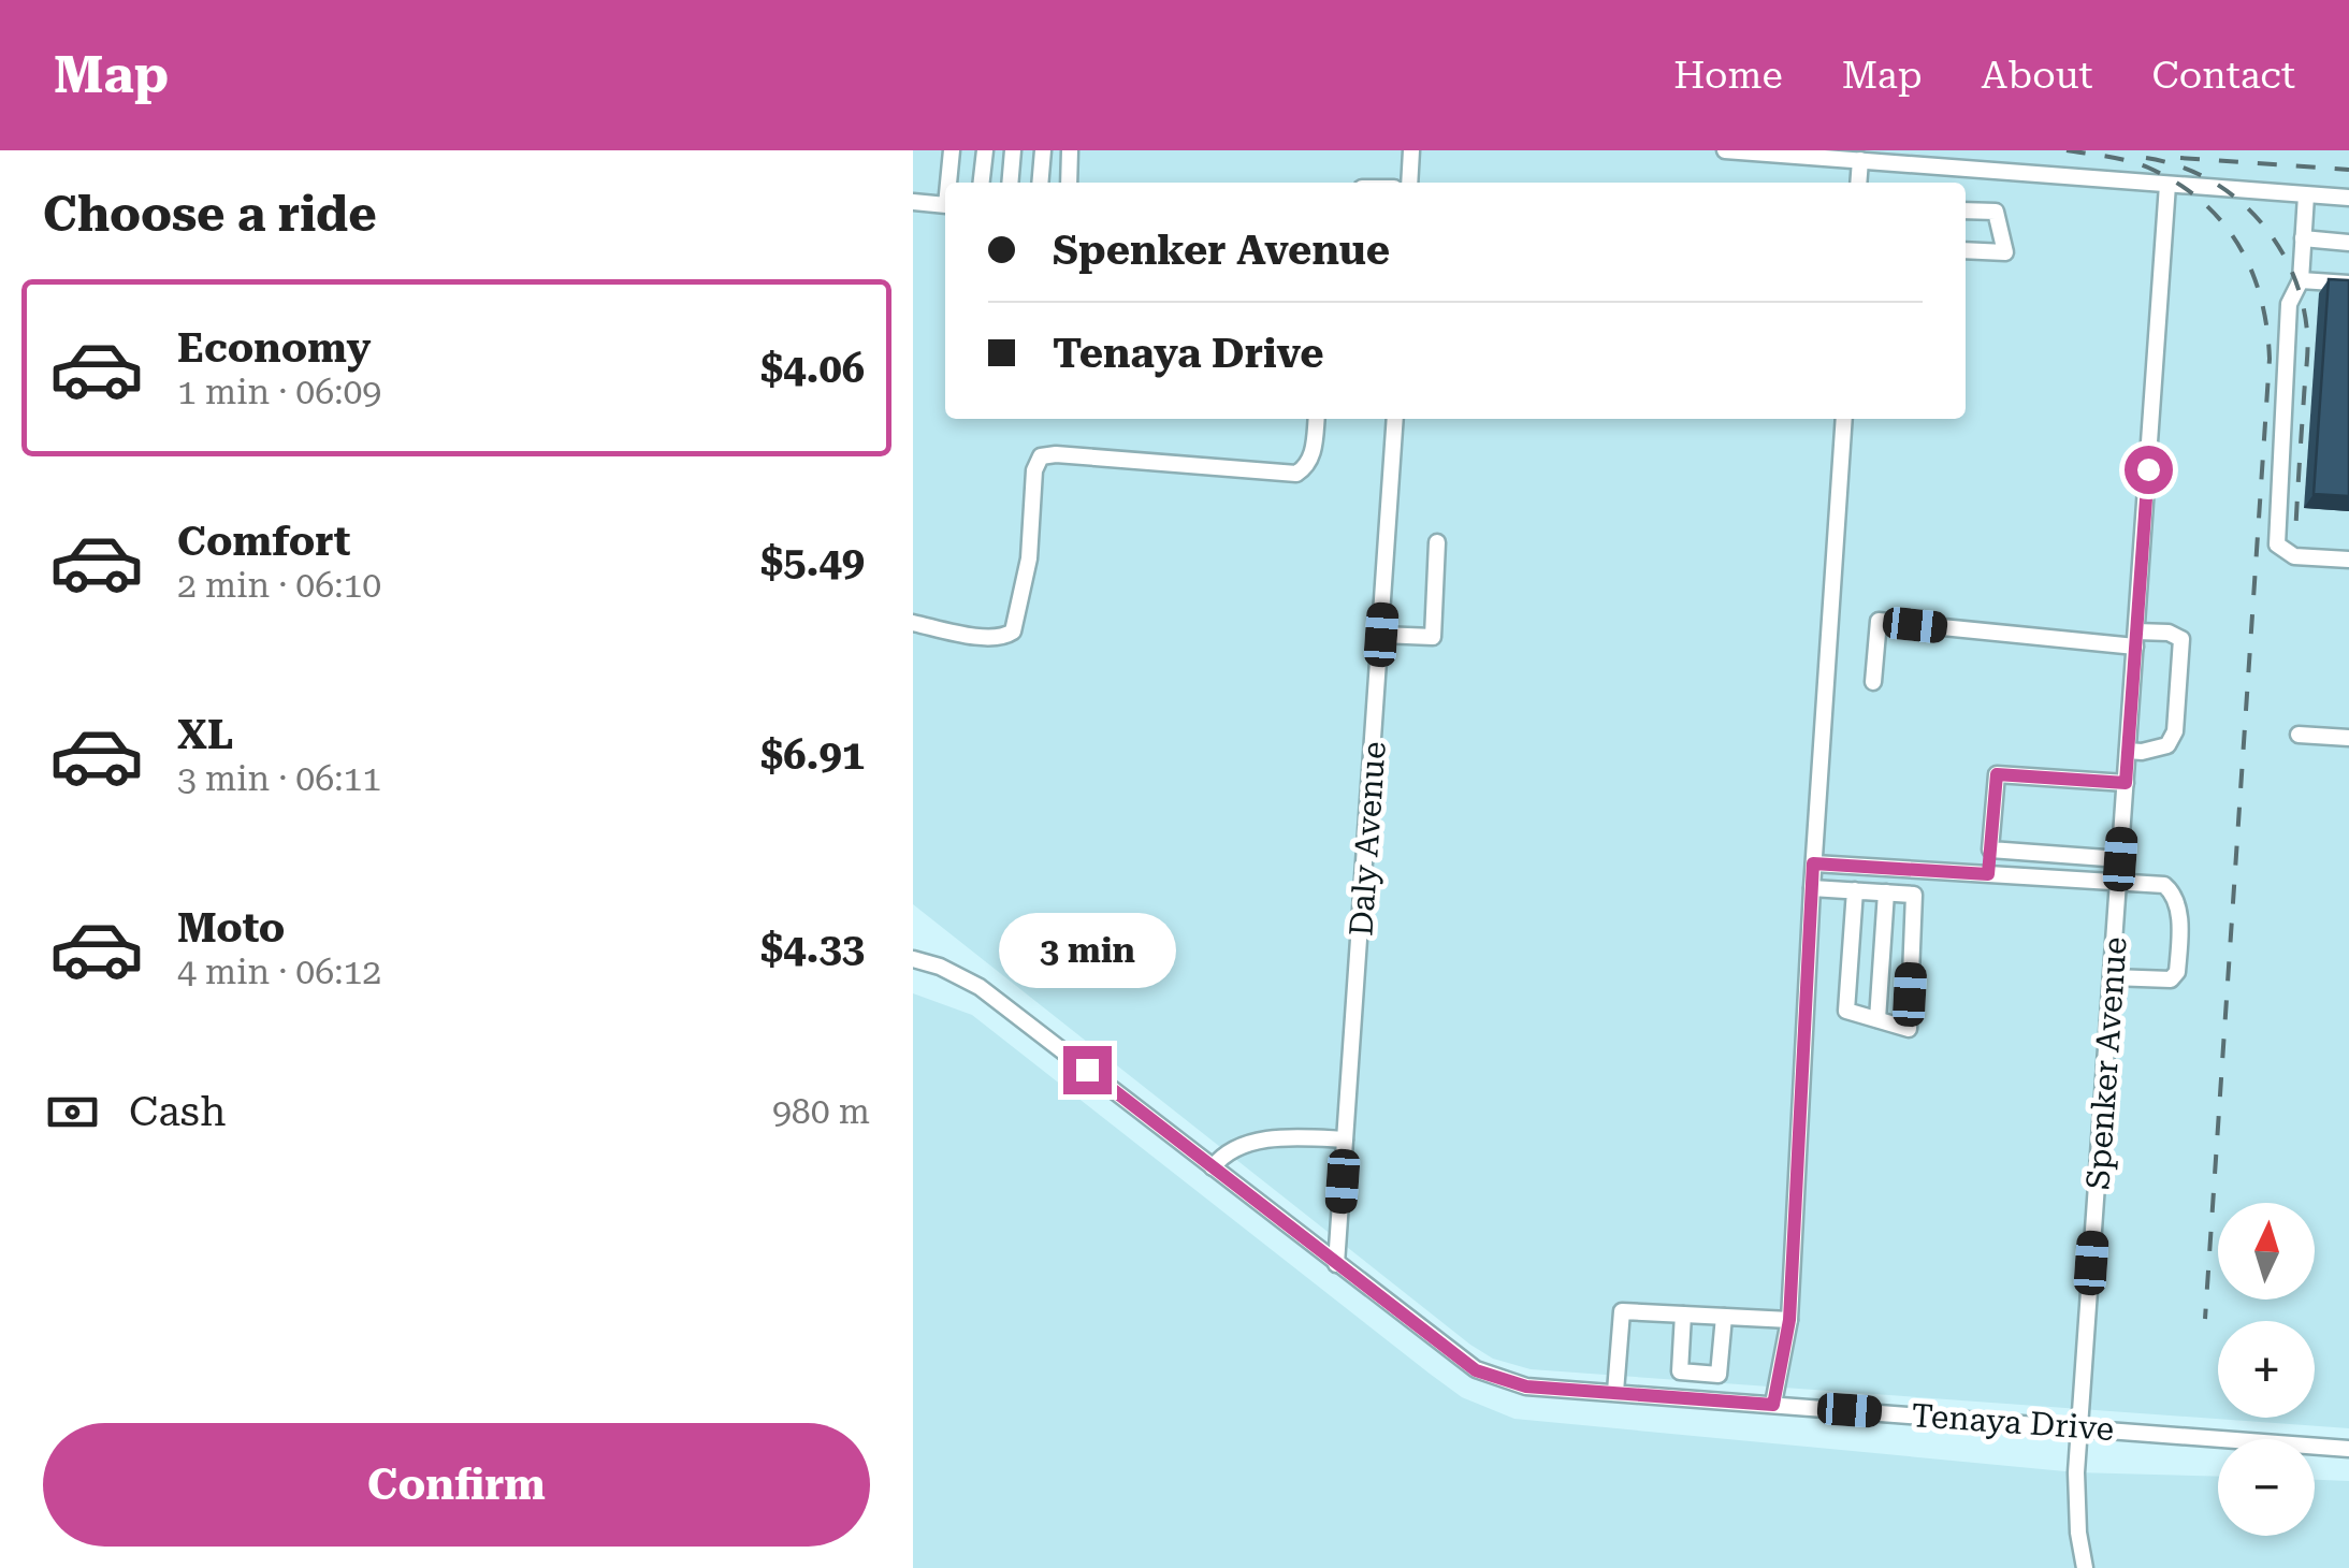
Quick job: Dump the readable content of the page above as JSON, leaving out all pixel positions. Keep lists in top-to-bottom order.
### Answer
{
  "streets": {
    "street": ["Daly Avenue", "Spenker Avenue", "Tenaya Drive"]
  },
  "crossings": [
    ["Daly Avenue", "Tenaya Drive"],
    ["Spenker Avenue", "Tenaya Drive"]
  ],
  "north": "top",
  "page": {
    "header": "Map",
    "nav": [
      "Home",
      "Map",
      "About",
      "Contact"
    ],
    "heading": "Choose a ride",
    "banner": ["Spenker Avenue", "Tenaya Drive"],
    "list": [
      {
        "name": "Economy",
        "note": "1 min · 06:09",
        "value": "$4.06"
      },
      {
        "name": "Comfort",
        "note": "2 min · 06:10",
        "value": "$5.49"
      },
      {
        "name": "XL",
        "note": "3 min · 06:11",
        "value": "$6.91"
      },
      {
        "name": "Moto",
        "note": "4 min · 06:12",
        "value": "$4.33"
      }
    ],
    "bubble": "3 min",
    "pay": ["Cash", "980 m"],
    "map_buttons": ["+", "−"],
    "buttons": "Confirm"
  }
}
